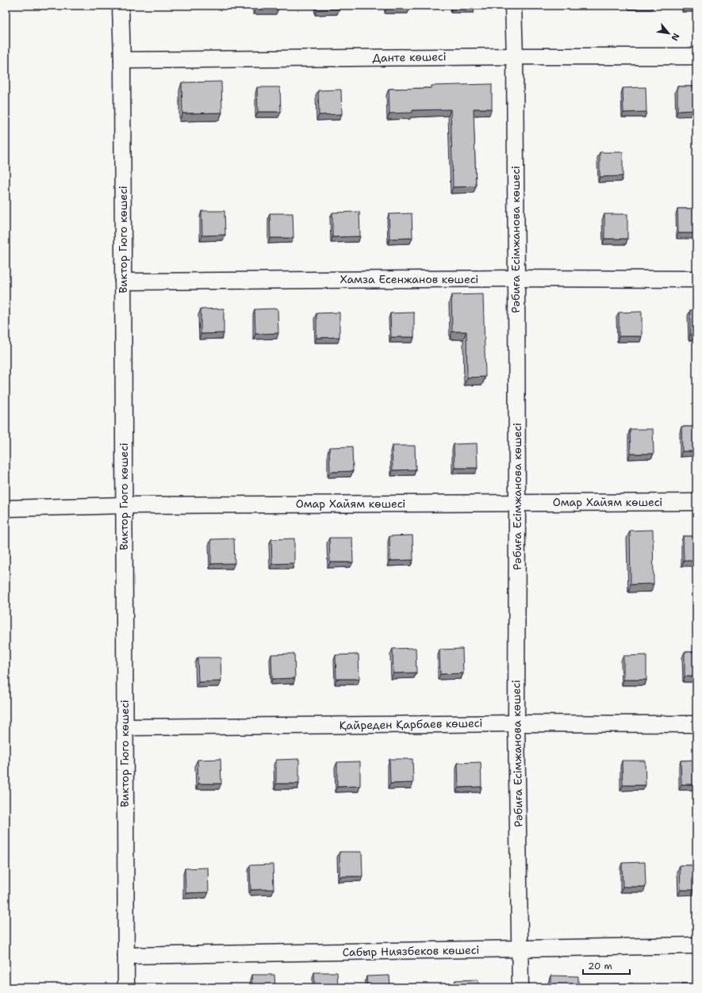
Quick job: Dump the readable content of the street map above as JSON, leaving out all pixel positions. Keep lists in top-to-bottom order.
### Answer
{
  "streets": {
    "street": [
      "Данте көшесі",
      "Виктор Гюго көшесі",
      "Рәбиға Есімжанова көшесі",
      "Хамза Есенжанов көшесі",
      "Омар Хайям көшесі",
      "Қайреден Қарбаев көшесі",
      "Сабыр Ниязбеков көшесі"
    ]
  },
  "crossings": [
    ["Данте көшесі", "Виктор Гюго көшесі"],
    ["Данте көшесі", "Рәбиға Есімжанова көшесі"],
    ["Виктор Гюго көшесі", "Хамза Есенжанов көшесі"],
    ["Виктор Гюго көшесі", "Омар Хайям көшесі"],
    ["Виктор Гюго көшесі", "Қайреден Қарбаев көшесі"],
    ["Виктор Гюго көшесі", "Сабыр Ниязбеков көшесі"],
    ["Рәбиға Есімжанова көшесі", "Хамза Есенжанов көшесі"],
    ["Рәбиға Есімжанова көшесі", "Омар Хайям көшесі"],
    ["Рәбиға Есімжанова көшесі", "Қайреден Қарбаев көшесі"],
    ["Рәбиға Есімжанова көшесі", "Сабыр Ниязбеков көшесі"]
  ],
  "scale_bar": "20 m",
  "north": "bottom right"
}
